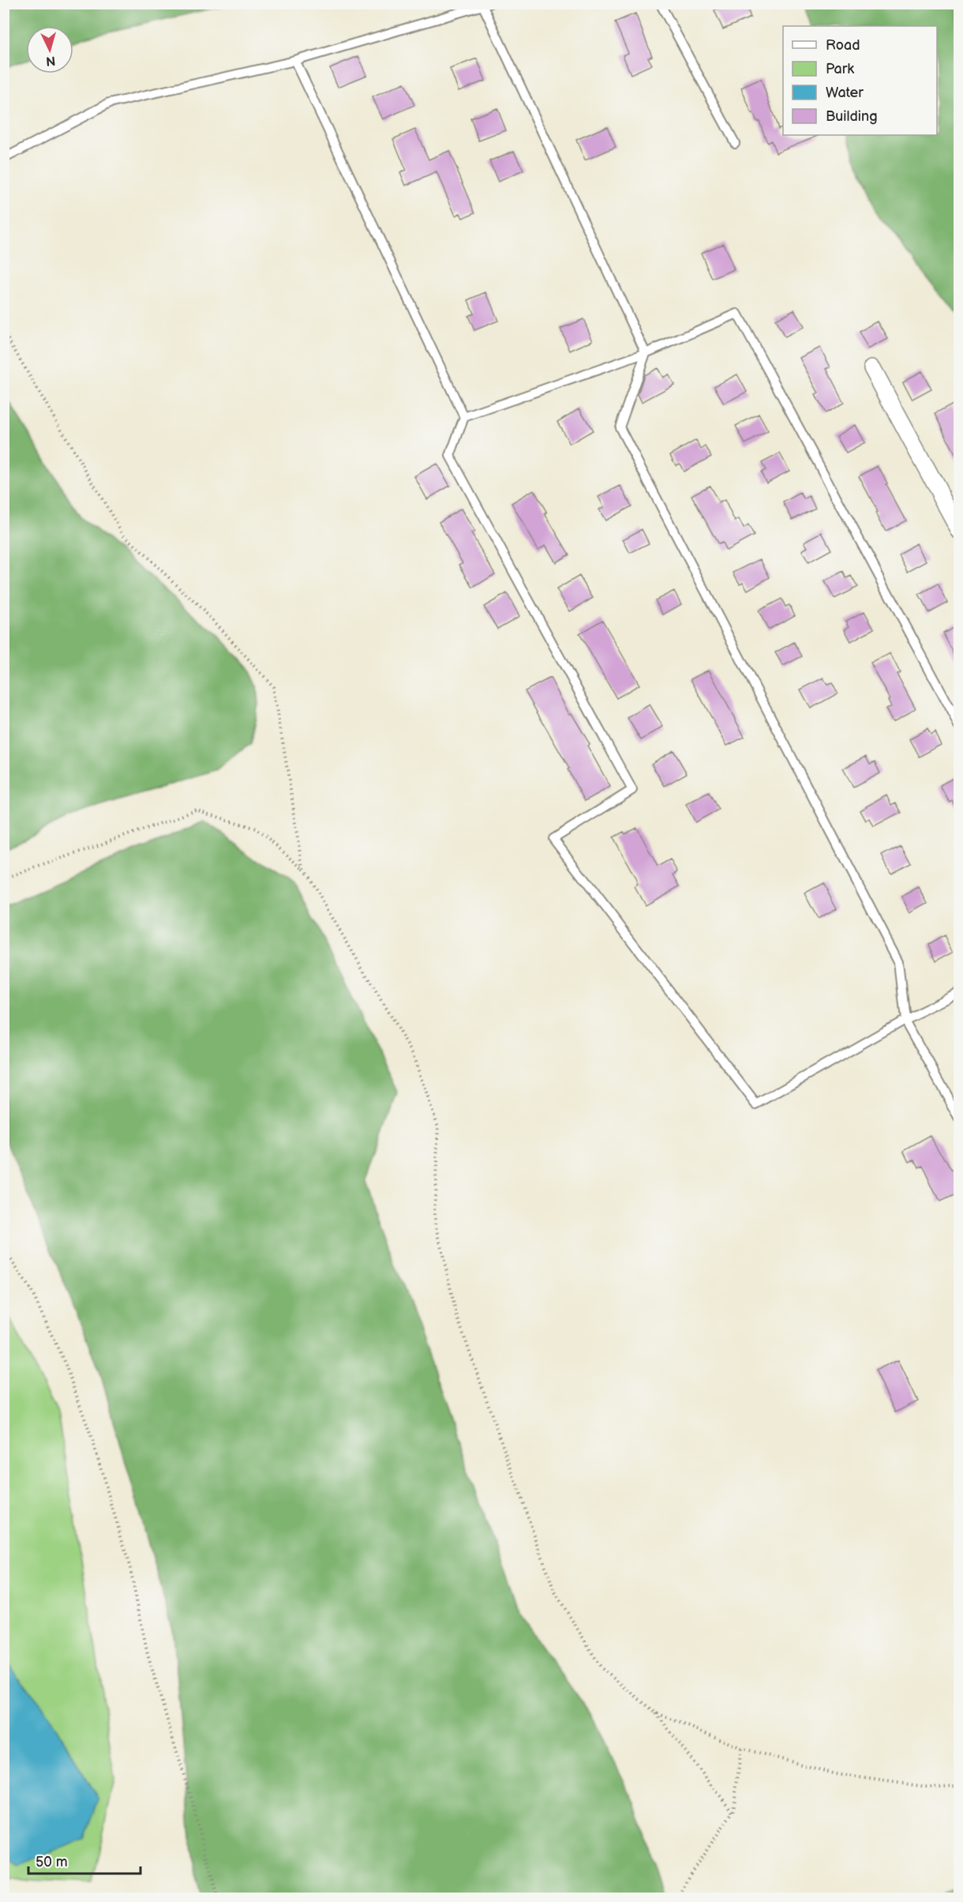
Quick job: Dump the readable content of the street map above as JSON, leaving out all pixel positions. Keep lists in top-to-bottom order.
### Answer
{
  "legend": [
    "Road",
    "Park",
    "Water",
    "Building"
  ],
  "scale_bar": "50 m",
  "north": "bottom"
}
